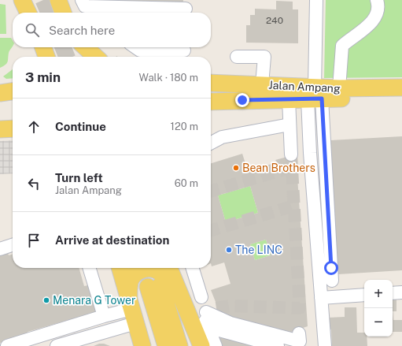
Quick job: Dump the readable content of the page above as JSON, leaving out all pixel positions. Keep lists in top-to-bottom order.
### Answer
{
  "streets": {
    "main road": ["Jalan Ampang"]
  },
  "places": ["Bean Brothers", "The LINC", "Menara G Tower"],
  "house_numbers": ["240"],
  "page": {
    "search": "Search here",
    "heading": ["3 min", "Walk · 180 m"],
    "list": [
      ["Continue", "120 m"],
      ["Turn left", "Jalan Ampang", "60 m"],
      "Arrive at destination"
    ],
    "map_buttons": ["+", "−"]
  }
}
